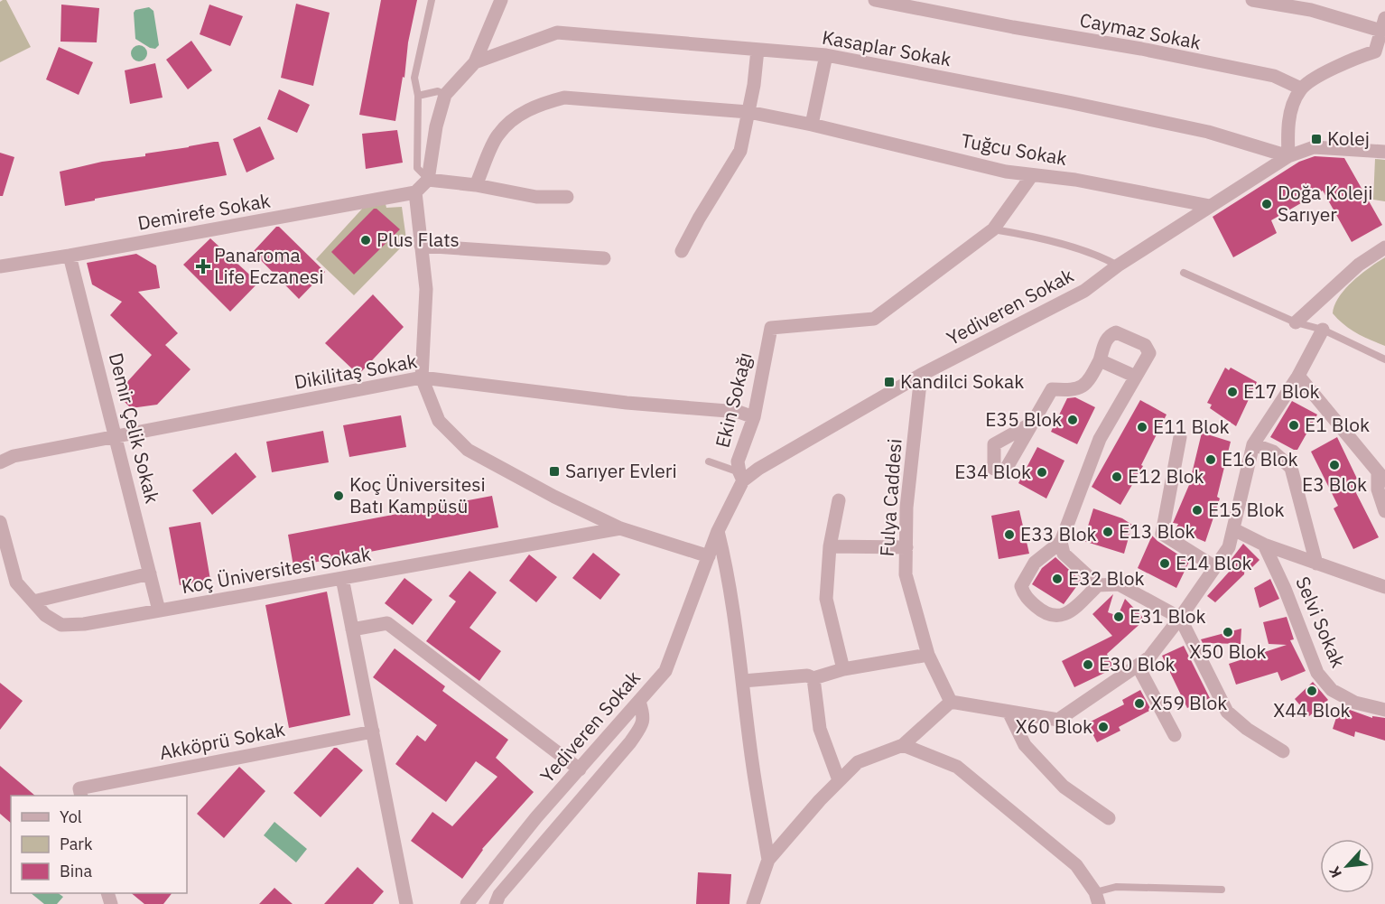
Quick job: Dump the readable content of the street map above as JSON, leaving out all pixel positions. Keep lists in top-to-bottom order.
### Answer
{
  "streets": {
    "street": [
      "Caymaz Sokak",
      "Kasaplar Sokak",
      "Tuğcu Sokak",
      "Demirefe Sokak",
      "Yediveren Sokak",
      "Dikilitaş Sokak",
      "Ekin Sokağı",
      "Demir Çelik Sokak",
      "Fulya Caddesi",
      "Koç Üniversitesi Sokak",
      "Selvi Sokak",
      "Akköprü Sokak"
    ]
  },
  "crossings": [
    ["Kasaplar Sokak", "Yediveren Sokak"],
    ["Tuğcu Sokak", "Yediveren Sokak"],
    ["Demirefe Sokak", "Demir Çelik Sokak"],
    ["Yediveren Sokak", "Ekin Sokağı"],
    ["Yediveren Sokak", "Fulya Caddesi"],
    ["Dikilitaş Sokak", "Ekin Sokağı"],
    ["Dikilitaş Sokak", "Demir Çelik Sokak"],
    ["Demir Çelik Sokak", "Koç Üniversitesi Sokak"]
  ],
  "places": {
    "transit": ["Kolej", "Kandilci Sokak", "Sarıyer Evleri"],
    "other": [
      "Doğa Koleji Sarıyer",
      "Plus Flats",
      "E17 Blok",
      "E35 Blok",
      "E1 Blok",
      "E11 Blok",
      "E16 Blok",
      "E3 Blok",
      "E34 Blok",
      "E12 Blok",
      "Koç Üniversitesi Batı Kampüsü",
      "E15 Blok",
      "E13 Blok",
      "E33 Blok",
      "E14 Blok",
      "E32 Blok",
      "E31 Blok",
      "X50 Blok",
      "E30 Blok",
      "X44 Blok",
      "X59 Blok",
      "X60 Blok"
    ],
    "health": ["Panaroma Life Eczanesi"]
  },
  "legend": ["Yol", "Park", "Bina"],
  "north": "bottom left"
}
